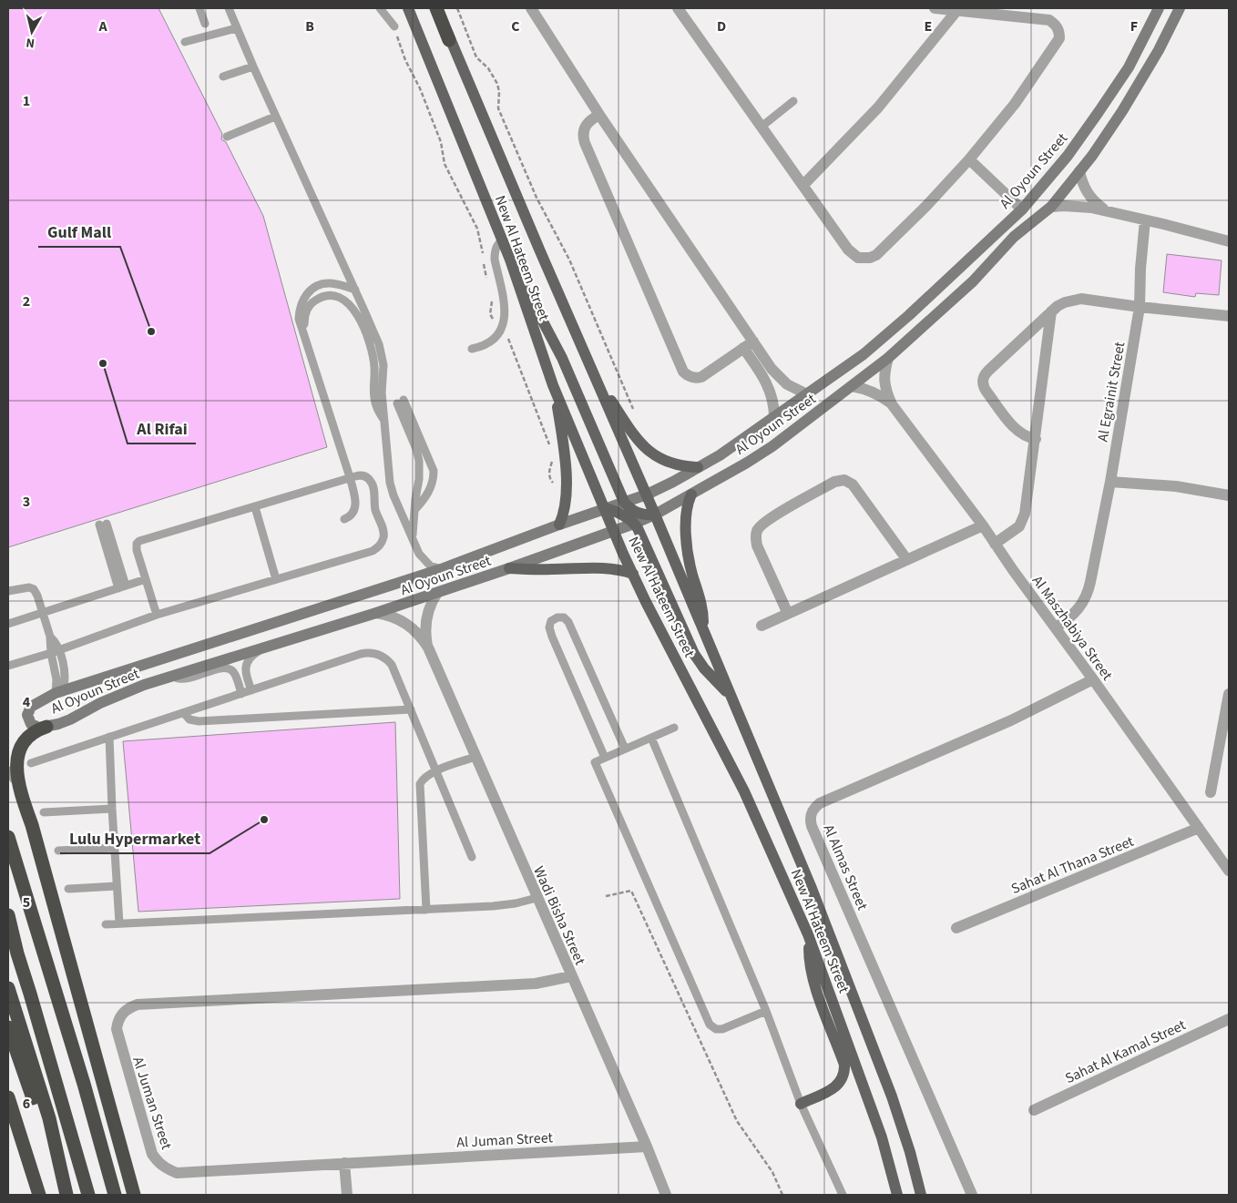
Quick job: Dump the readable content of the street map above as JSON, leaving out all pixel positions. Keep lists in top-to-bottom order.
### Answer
{
  "streets": {
    "main road": ["New Al Hateem Street"],
    "street": [
      "Al Oyoun Street",
      "Al Egrainit Street",
      "Al Maszhabiya Street",
      "Sahat Al Thana Street",
      "Al Almas Street",
      "Wadi Bisha Street",
      "Sahat Al Kamal Street",
      "Al Juman Street"
    ]
  },
  "crossings": [
    ["Al Oyoun Street", "New Al Hateem Street"],
    ["Al Oyoun Street", "Al Maszhabiya Street"],
    ["Al Oyoun Street", "Wadi Bisha Street"],
    ["Al Egrainit Street", "Al Maszhabiya Street"],
    ["Al Maszhabiya Street", "Sahat Al Thana Street"],
    ["Al Maszhabiya Street", "Al Almas Street"],
    ["Wadi Bisha Street", "Al Juman Street"]
  ],
  "places": ["Gulf Mall", "Al Rifai", "Lulu Hypermarket"],
  "north": "bottom",
  "grid": {
    "columns": [
      "A",
      "B",
      "C",
      "D",
      "E",
      "F"
    ],
    "rows": [
      "1",
      "2",
      "3",
      "4",
      "5",
      "6"
    ]
  }
}
